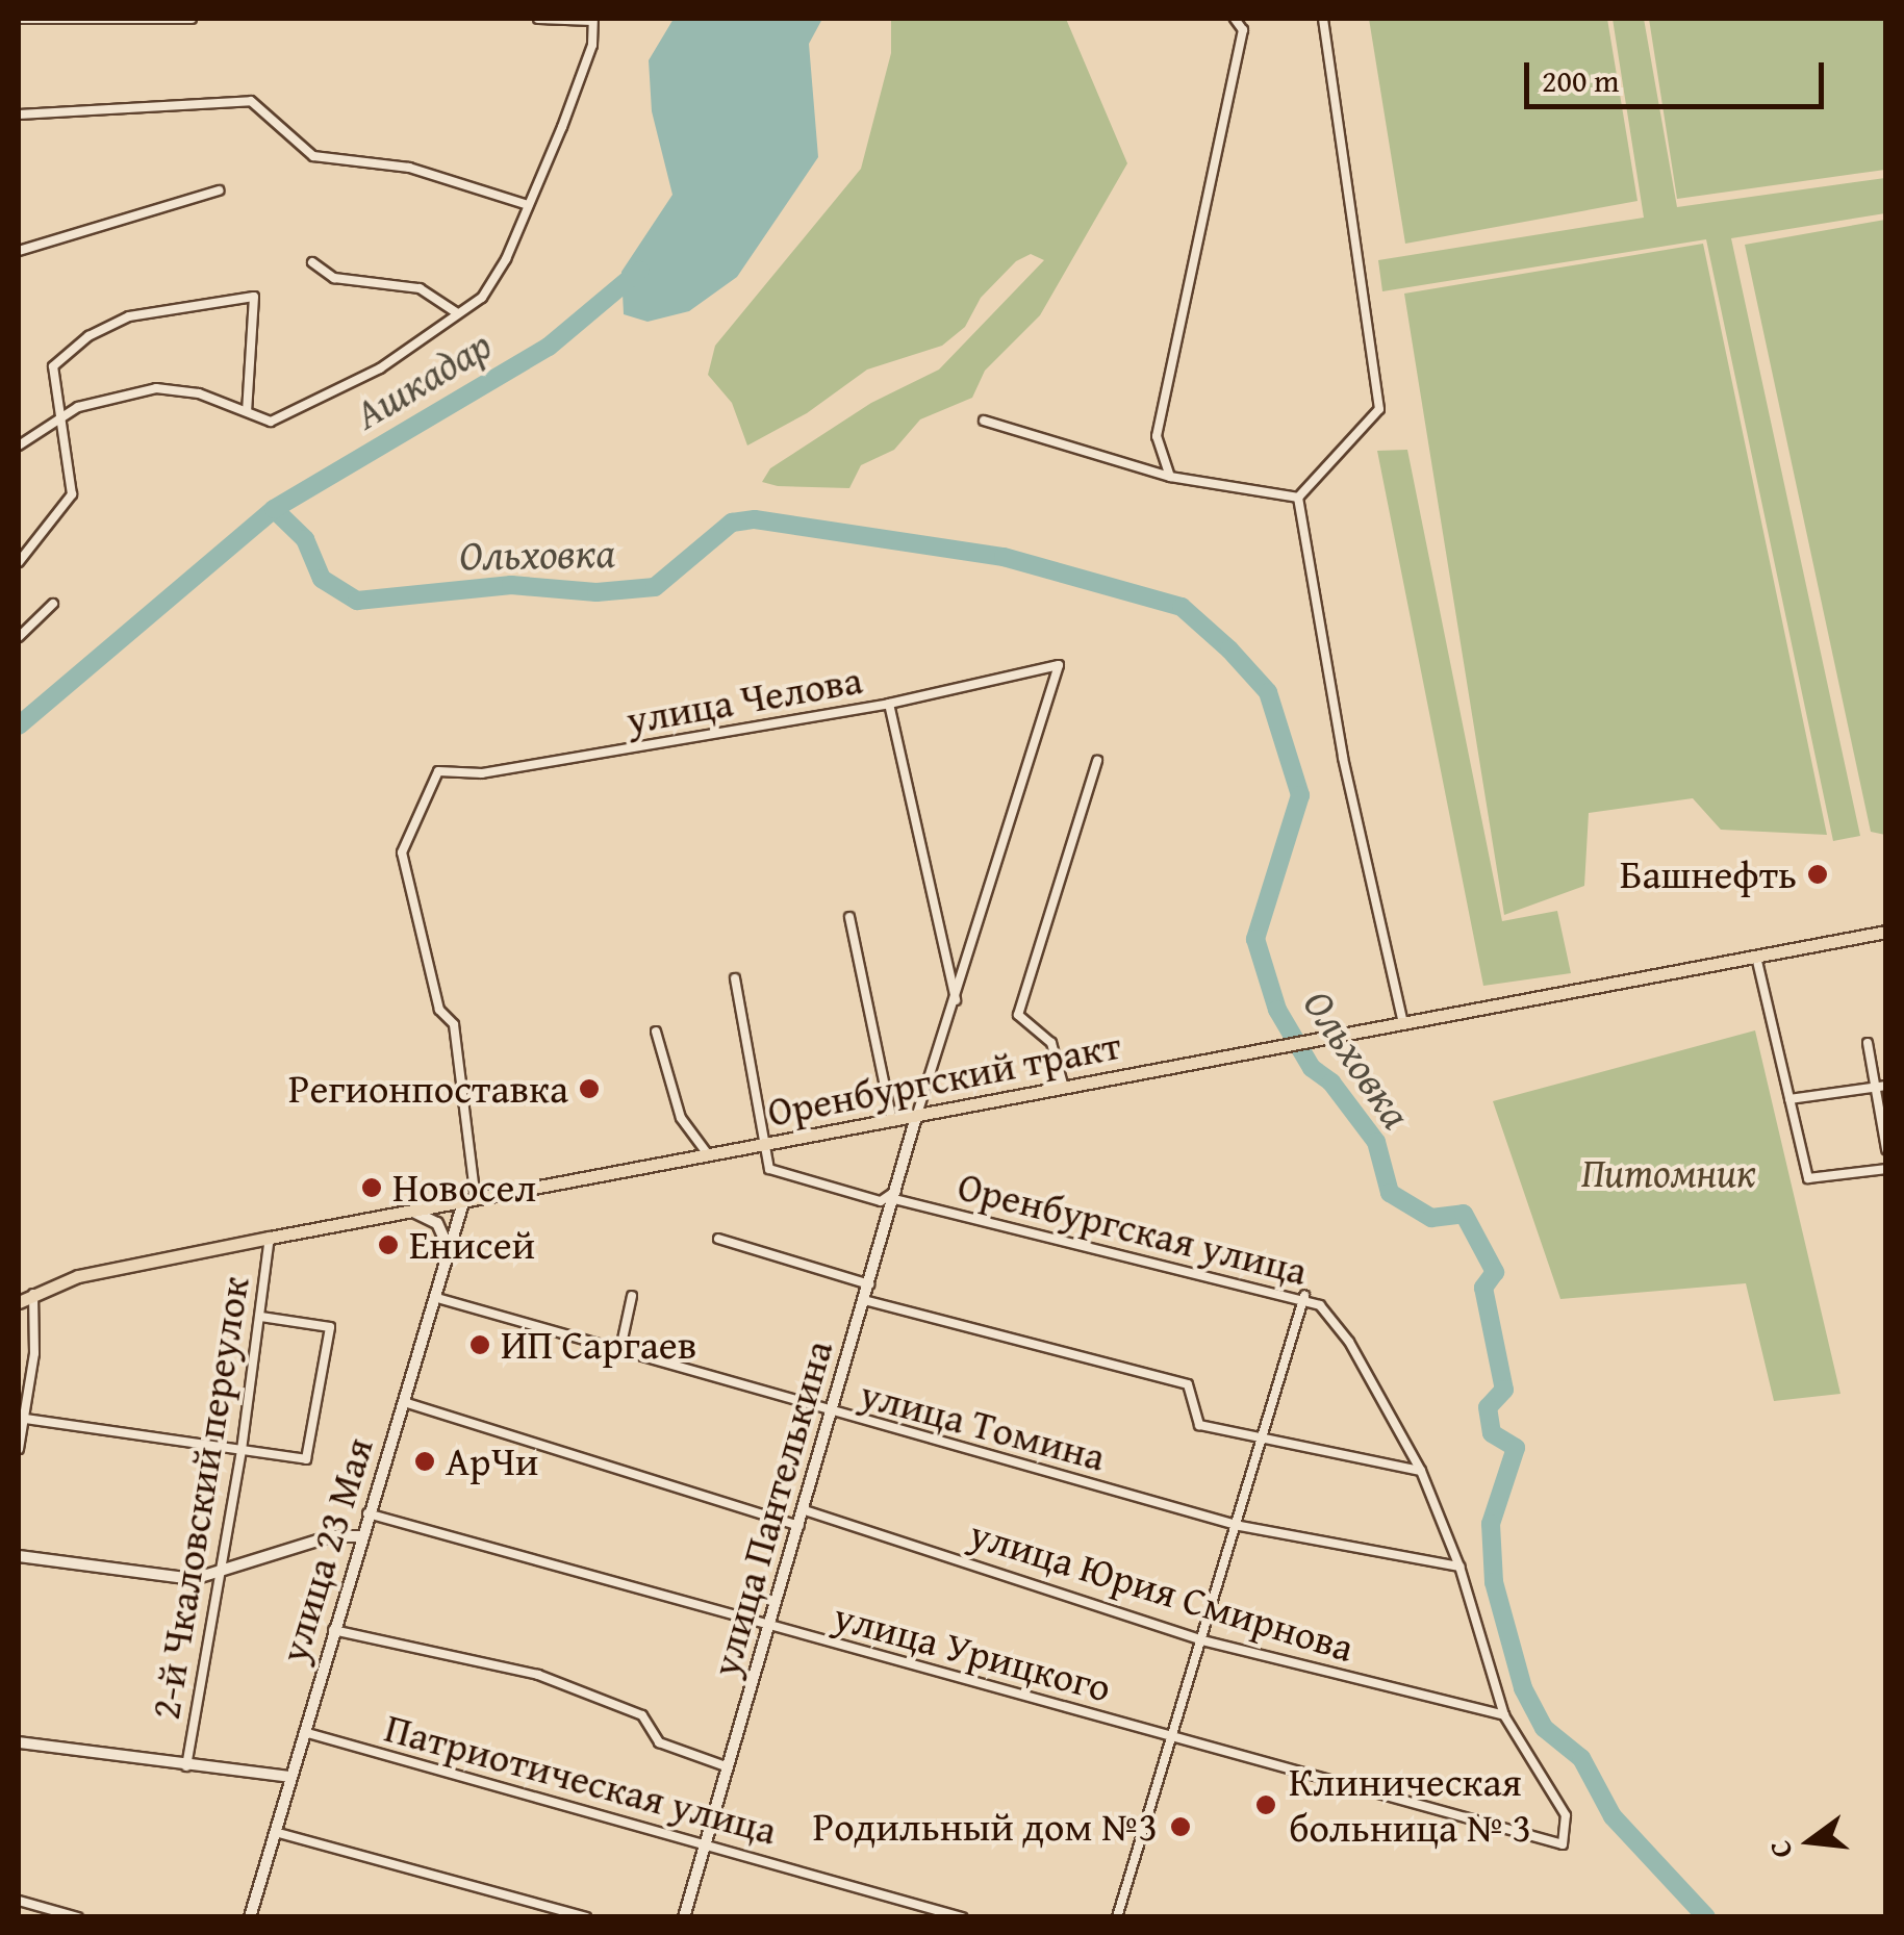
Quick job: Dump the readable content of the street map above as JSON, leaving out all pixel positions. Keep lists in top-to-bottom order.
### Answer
{
  "streets": {
    "main road": ["Оренбургский тракт", "улица Пантелькина", "улица 23 Мая"],
    "street": [
      "улица Челова",
      "Оренбургская улица",
      "улица Томина",
      "2-й Чкаловский переулок",
      "улица Юрия Смирнова",
      "улица Урицкого",
      "Патриотическая улица"
    ]
  },
  "crossings": [
    ["улица Челова", "Оренбургский тракт"],
    ["улица Челова", "улица 23 Мая"],
    ["Оренбургский тракт", "Оренбургская улица"],
    ["Оренбургский тракт", "2-й Чкаловский переулок"],
    ["Оренбургский тракт", "улица Пантелькина"],
    ["Оренбургский тракт", "улица 23 Мая"],
    ["Оренбургская улица", "улица Томина"],
    ["Оренбургская улица", "улица Пантелькина"],
    ["Оренбургская улица", "улица Юрия Смирнова"],
    ["Оренбургская улица", "улица Урицкого"],
    ["улица Томина", "улица Пантелькина"],
    ["улица Томина", "улица 23 Мая"],
    ["улица Пантелькина", "улица Юрия Смирнова"],
    ["улица Пантелькина", "улица Урицкого"],
    ["улица Пантелькина", "Патриотическая улица"],
    ["улица 23 Мая", "улица Урицкого"],
    ["улица 23 Мая", "Патриотическая улица"]
  ],
  "water": ["Ашкадар", "Ольховка"],
  "parks": ["Питомник"],
  "places": [
    "Башнефть",
    "Регионпоставка",
    "Новосел",
    "Енисей",
    "ИП Саргаев",
    "АрЧи",
    "Клиническая больница № 3",
    "Родильный дом №3"
  ],
  "scale_bar": "200 m",
  "north": "left"
}
